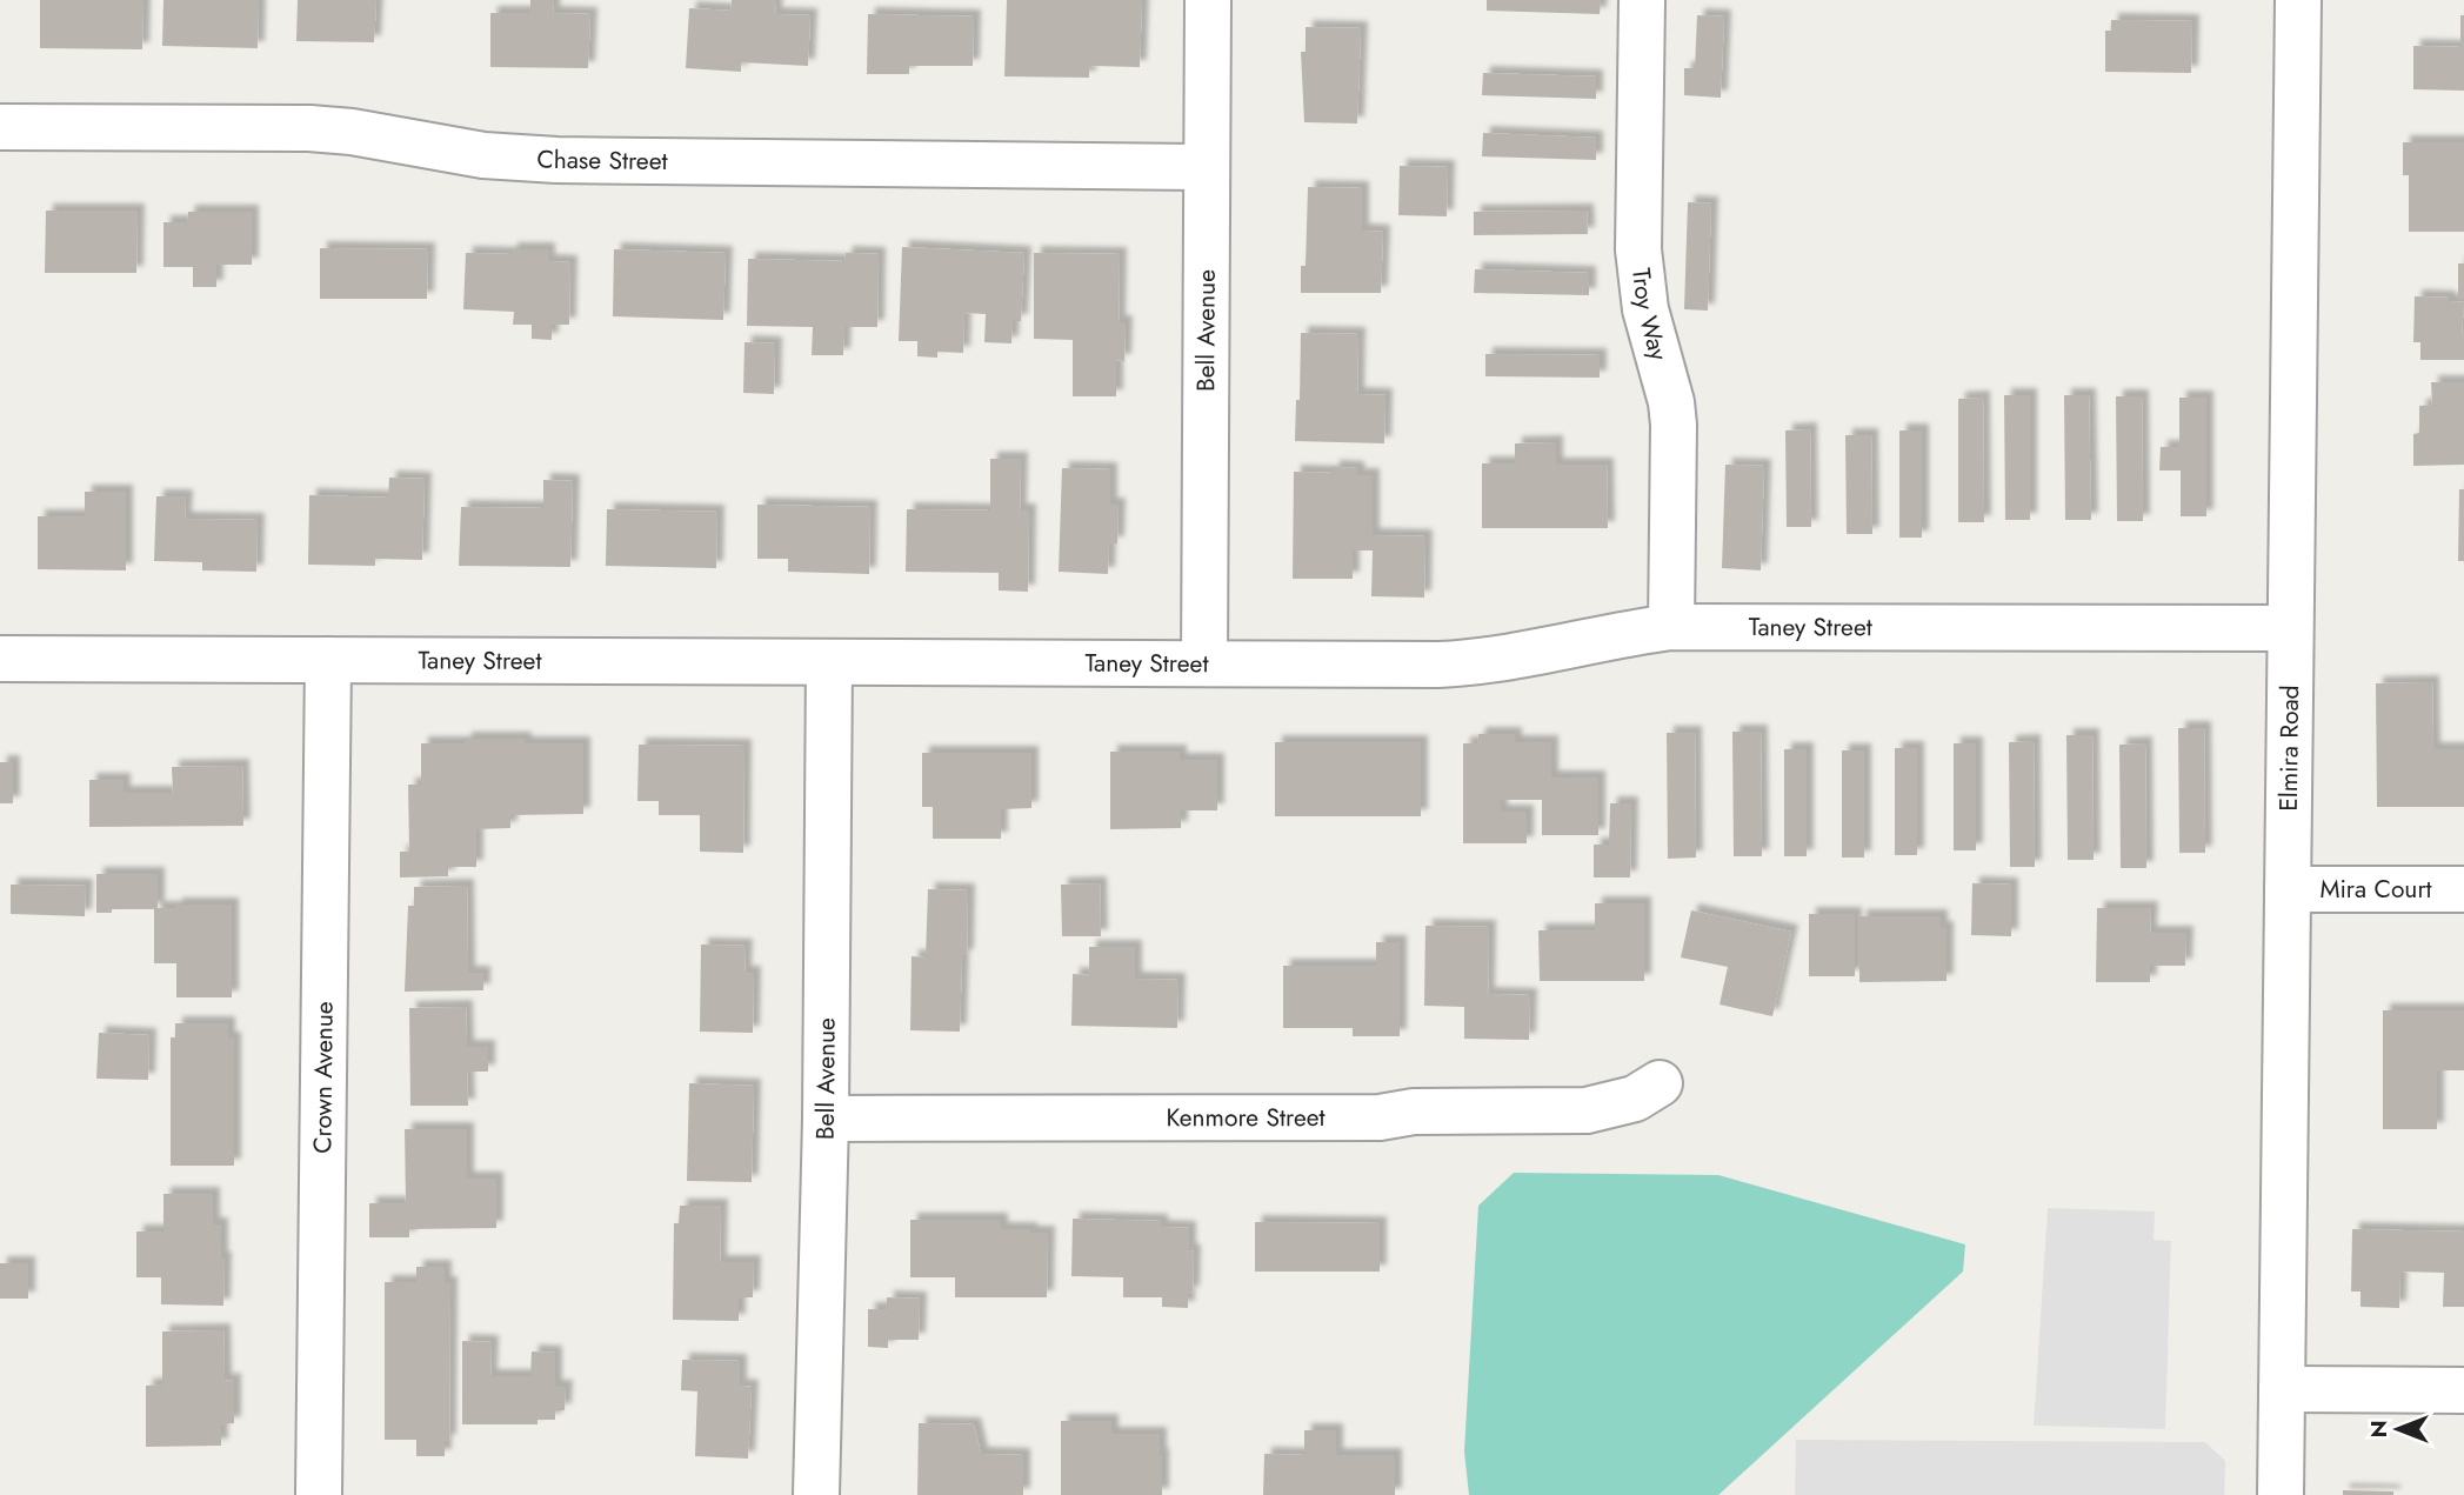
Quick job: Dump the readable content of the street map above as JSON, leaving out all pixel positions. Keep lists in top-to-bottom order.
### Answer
{
  "streets": {
    "street": [
      "Chase Street",
      "Troy Way",
      "Bell Avenue",
      "Taney Street",
      "Elmira Road",
      "Mira Court",
      "Crown Avenue",
      "Kenmore Street"
    ]
  },
  "crossings": [
    ["Chase Street", "Bell Avenue"],
    ["Troy Way", "Taney Street"],
    ["Bell Avenue", "Taney Street"],
    ["Bell Avenue", "Kenmore Street"],
    ["Taney Street", "Elmira Road"],
    ["Taney Street", "Crown Avenue"],
    ["Elmira Road", "Mira Court"]
  ],
  "north": "left"
}
